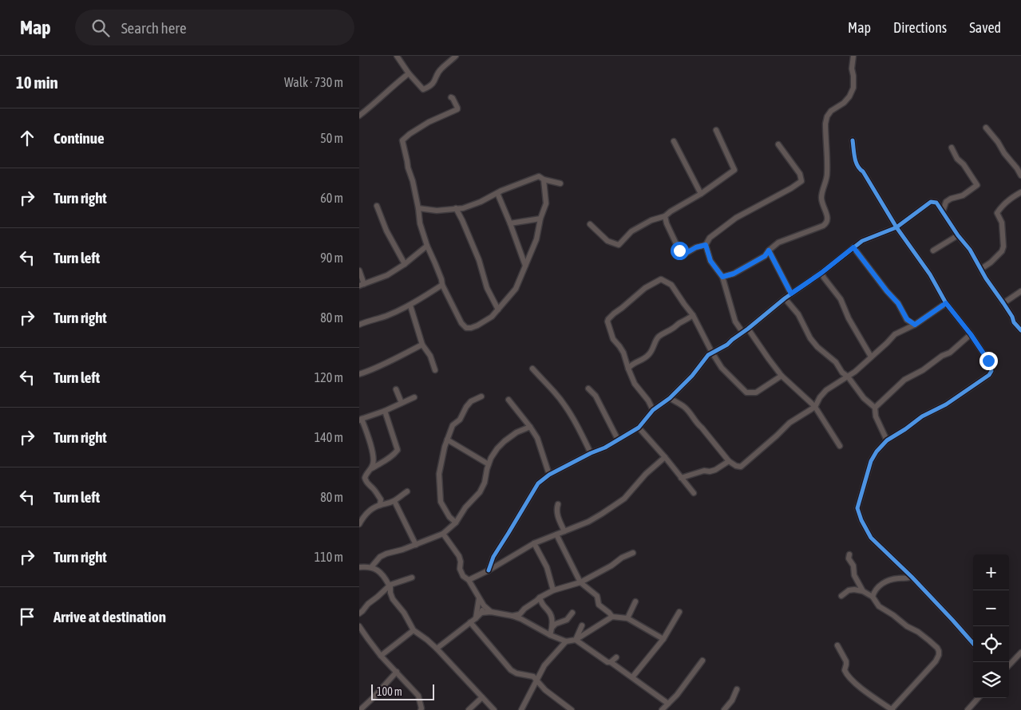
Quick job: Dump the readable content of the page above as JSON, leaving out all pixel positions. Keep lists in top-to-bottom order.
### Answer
{
  "scale_bar": "100 m",
  "page": {
    "header": "Map",
    "search": "Search here",
    "nav": ["Map", "Directions", "Saved"],
    "heading": ["10 min", "Walk · 730 m"],
    "list": [
      ["Continue", "50 m"],
      ["Turn right", "60 m"],
      ["Turn left", "90 m"],
      ["Turn right", "80 m"],
      ["Turn left", "120 m"],
      ["Turn right", "140 m"],
      ["Turn left", "80 m"],
      ["Turn right", "110 m"],
      "Arrive at destination"
    ],
    "map_buttons": ["+", "−"],
    "scale": "100 m"
  }
}
